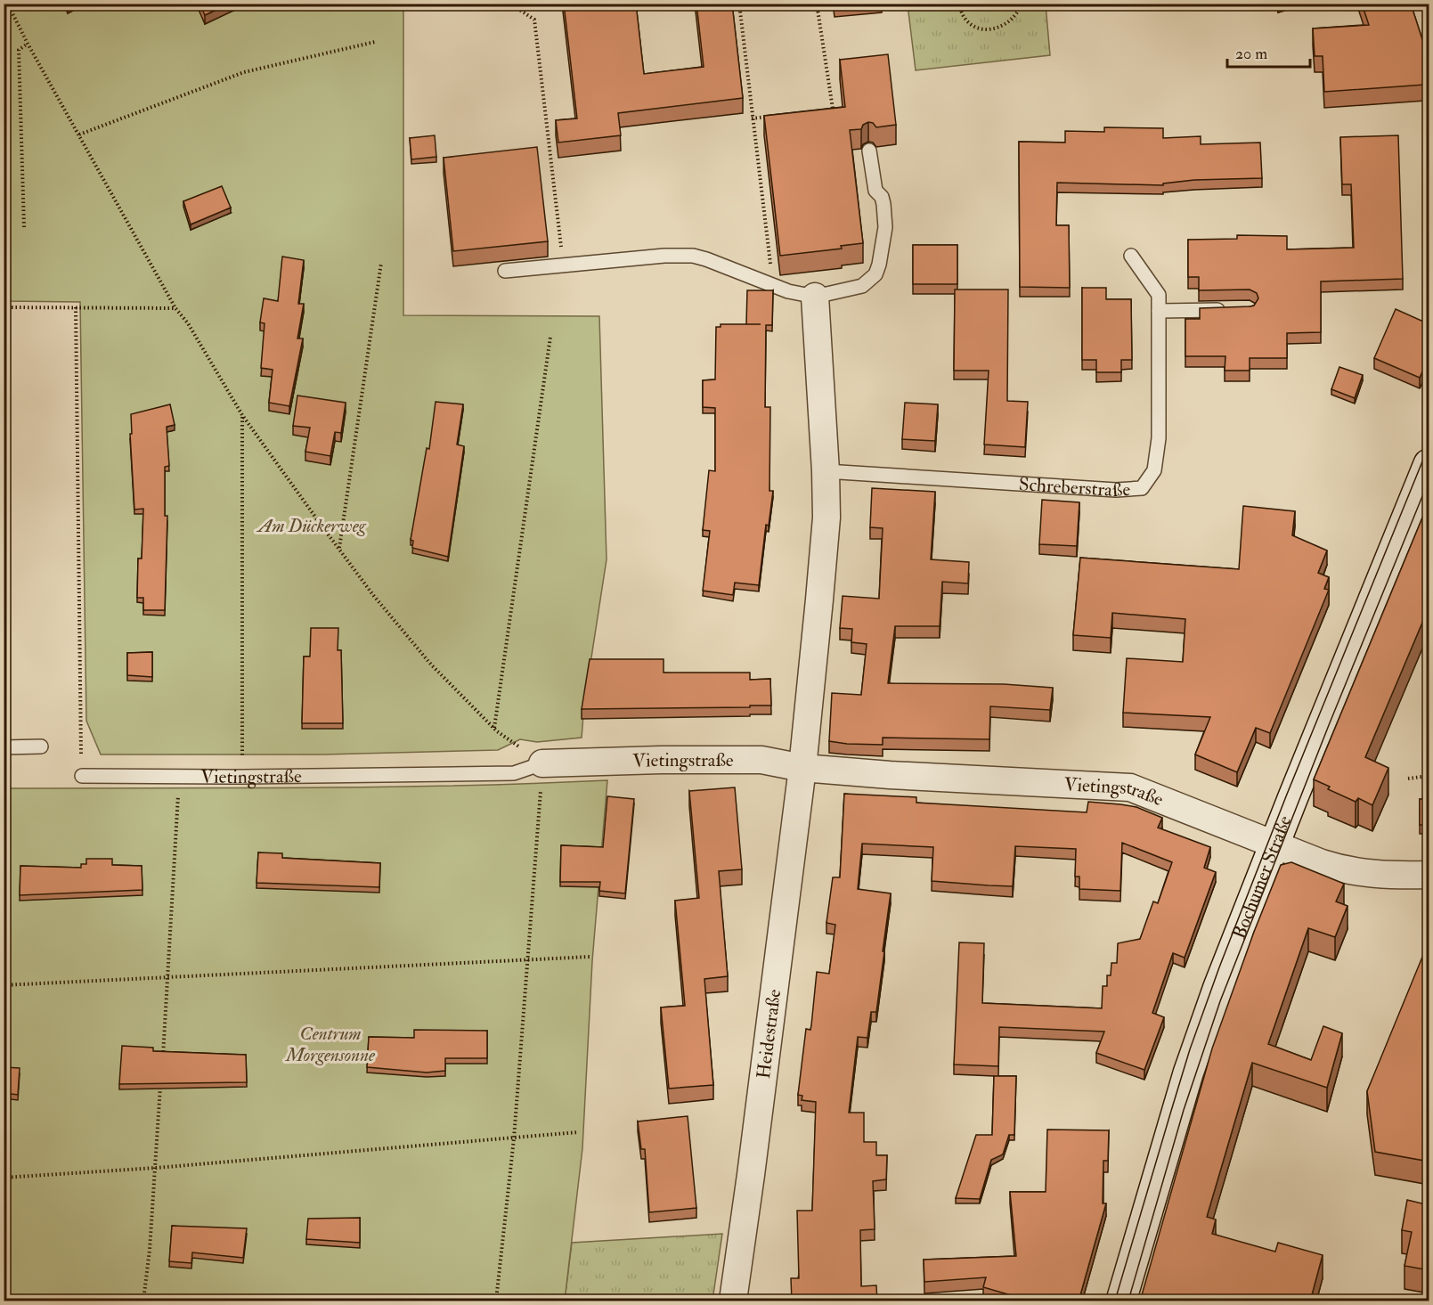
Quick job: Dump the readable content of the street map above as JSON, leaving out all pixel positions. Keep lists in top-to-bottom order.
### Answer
{
  "streets": {
    "main road": ["Bochumer Straße"],
    "street": ["Vietingstraße", "Heidestraße"],
    "lane": ["Schreberstraße"]
  },
  "crossings": [
    ["Vietingstraße", "Bochumer Straße"],
    ["Vietingstraße", "Heidestraße"]
  ],
  "parks": ["Am Dückerweg", "Centrum Morgensonne"],
  "scale_bar": "20 m"
}
